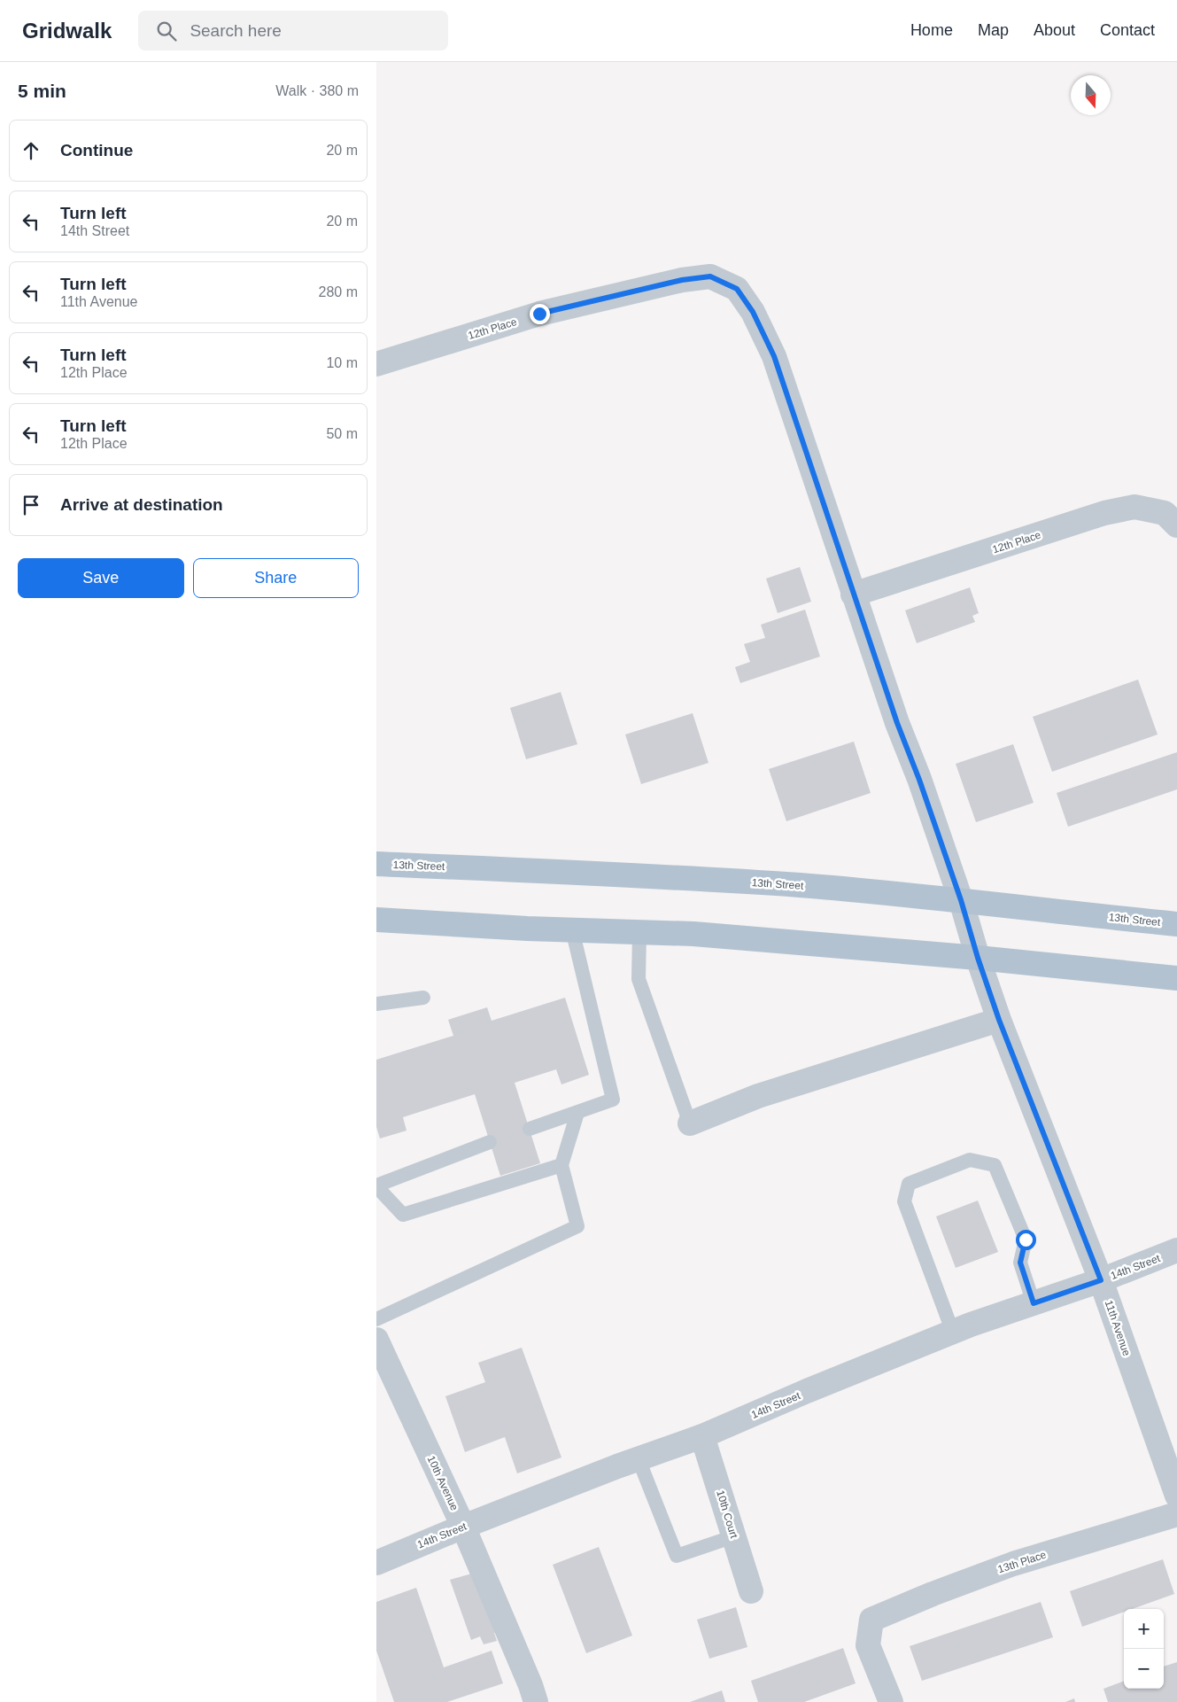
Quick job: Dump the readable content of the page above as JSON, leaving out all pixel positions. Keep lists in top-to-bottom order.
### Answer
{
  "streets": {
    "main road": ["13th Street"],
    "street": [
      "12th Place",
      "14th Street",
      "11th Avenue",
      "10th Avenue",
      "10th Court",
      "13th Place"
    ]
  },
  "crossings": [
    ["12th Place", "11th Avenue"],
    ["13th Street", "11th Avenue"],
    ["14th Street", "11th Avenue"],
    ["14th Street", "10th Avenue"],
    ["14th Street", "10th Court"]
  ],
  "north": "bottom",
  "page": {
    "header": "Gridwalk",
    "search": "Search here",
    "nav": [
      "Home",
      "Map",
      "About",
      "Contact"
    ],
    "heading": ["5 min", "Walk · 380 m"],
    "list": [
      ["Continue", "20 m"],
      ["Turn left", "14th Street", "20 m"],
      ["Turn left", "11th Avenue", "280 m"],
      ["Turn left", "12th Place", "10 m"],
      ["Turn left", "12th Place", "50 m"],
      "Arrive at destination"
    ],
    "buttons": ["Save", "Share"],
    "map_buttons": ["+", "−"]
  }
}
